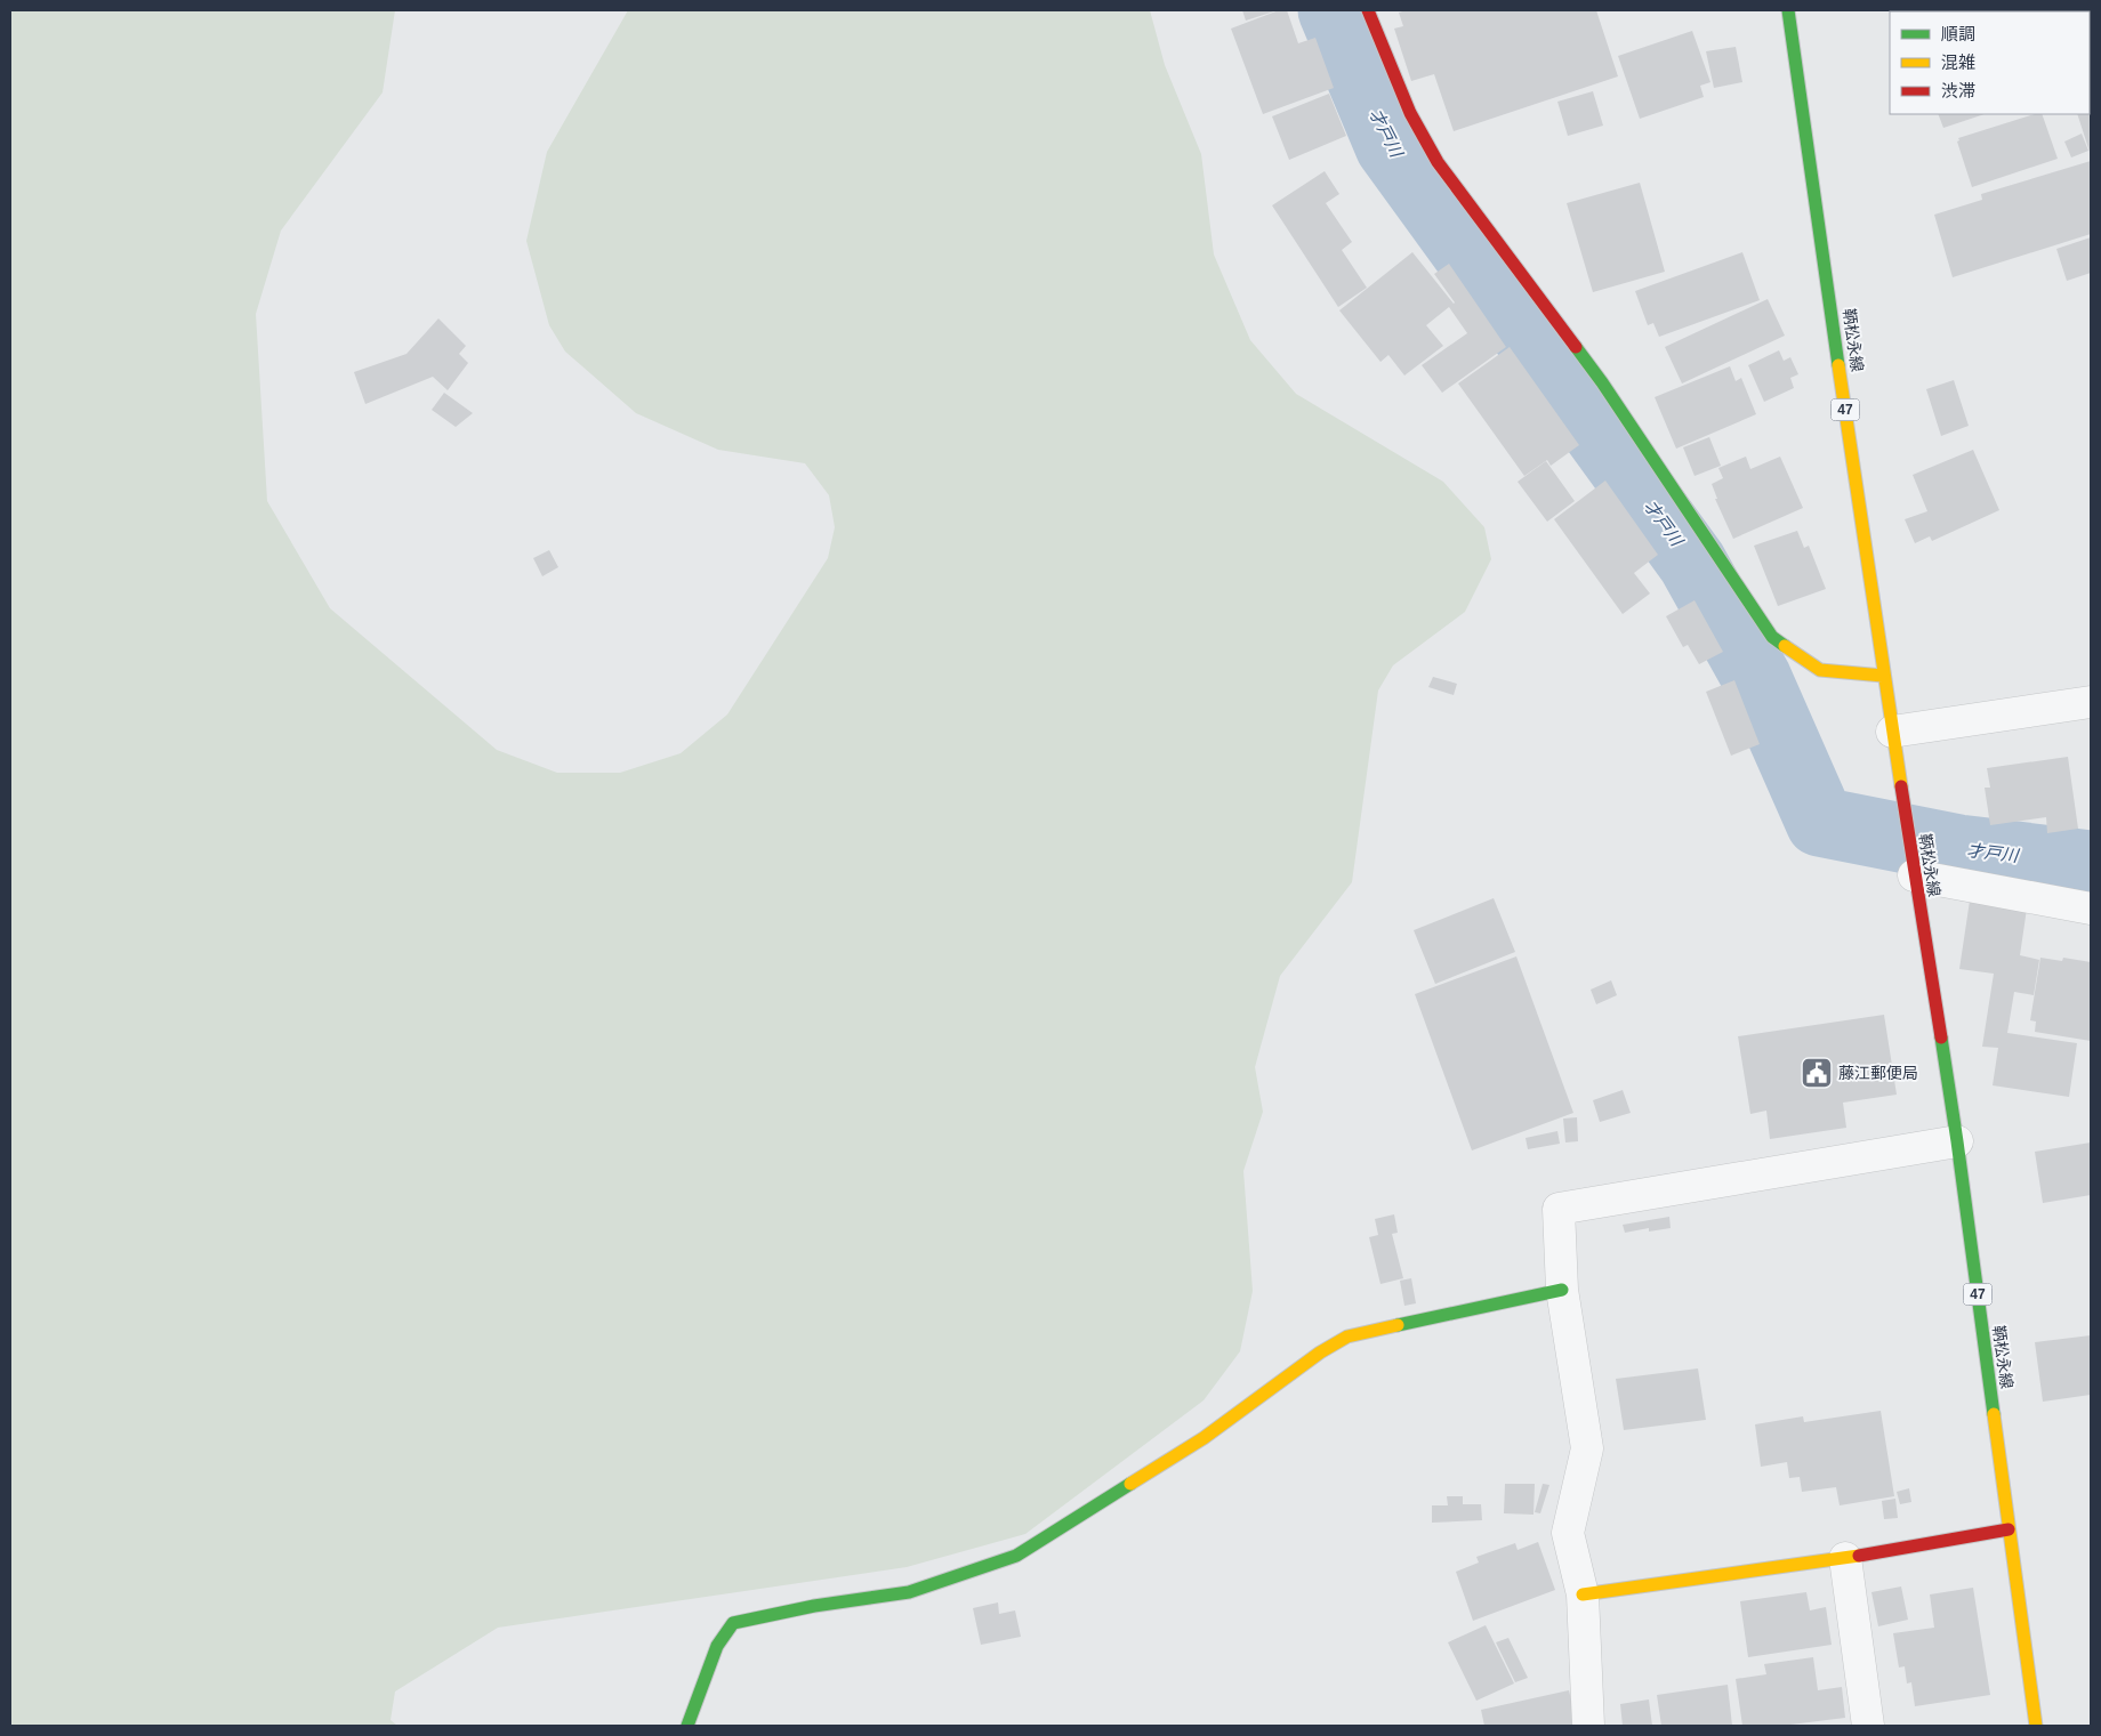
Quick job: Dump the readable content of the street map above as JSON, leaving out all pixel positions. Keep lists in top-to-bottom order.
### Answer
{
  "streets": {
    "street": ["鞆松永線", "47"]
  },
  "water": ["才戸川"],
  "places": {
    "public building": ["藤江郵便局"]
  },
  "legend": ["順調", "混雑", "渋滞"]
}
